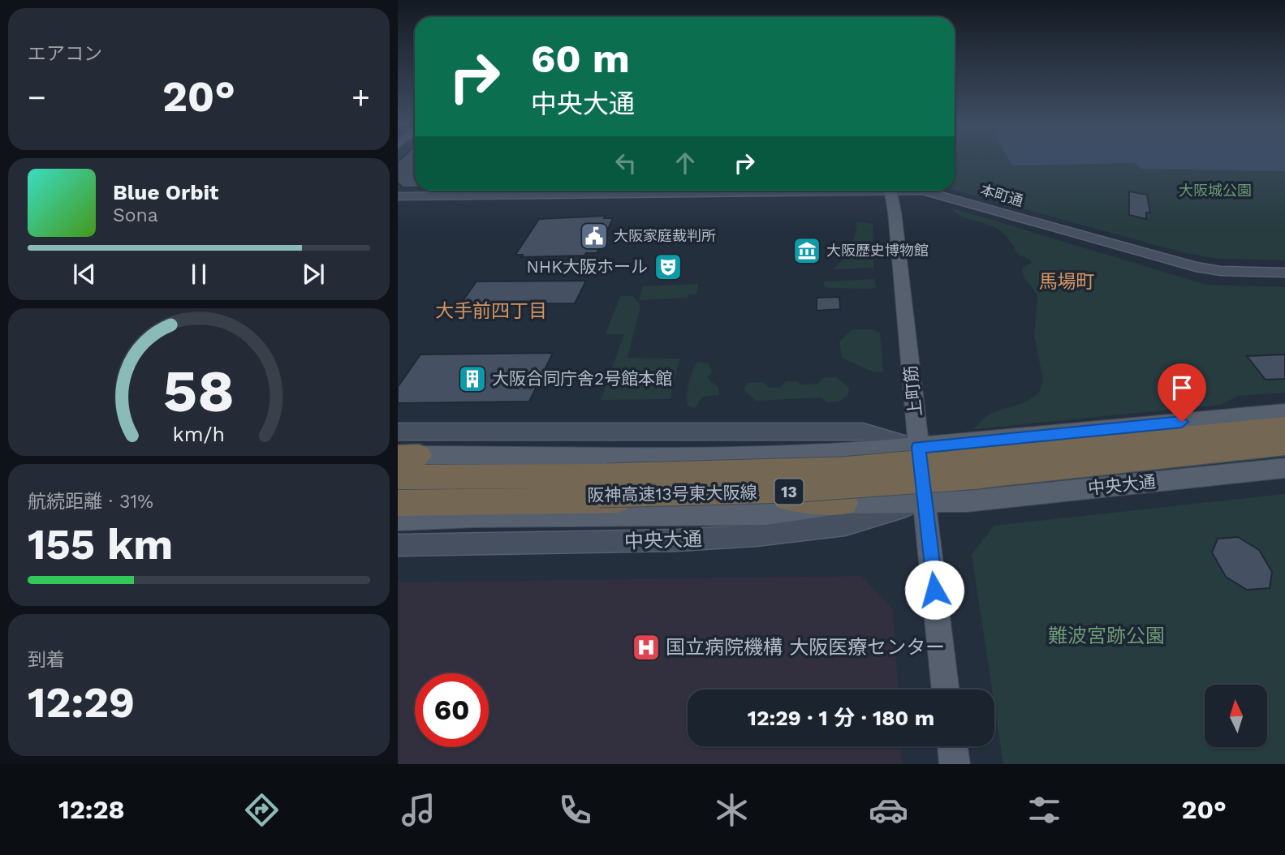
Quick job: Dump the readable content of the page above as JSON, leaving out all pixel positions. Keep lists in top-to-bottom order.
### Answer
{
  "streets": {
    "highway": ["13", "阪神高速13号東大阪線"],
    "main road": ["上町筋", "中央大通"],
    "street": ["本町通"]
  },
  "crossings": [
    ["上町筋", "中央大通"]
  ],
  "districts": ["馬場町", "大手前四丁目"],
  "parks": ["大阪城公園", "難波宮跡公園"],
  "places": {
    "public building": ["大阪家庭裁判所"],
    "museum": ["大阪歴史博物館"],
    "theatre": ["NHK大阪ホール"],
    "building": ["大阪合同庁舎2号館本館"],
    "hospital": ["国立病院機構 大阪医療センター"]
  },
  "north": "top",
  "page": {
    "tile": [
      "エアコン",
      ["航続距離 · 31%", "155 km"],
      ["到着", "12:29"]
    ],
    "turn": ["60 m", "中央大通"],
    "heat": ["−", "20°", "+"],
    "song": ["Blue Orbit", "Sona"],
    "limit": "60",
    "trip": "12:29 · 1 分 · 180 m",
    "tabs": ["12:28", "20°"],
    "gauge": ["58", "km/h"]
  }
}
